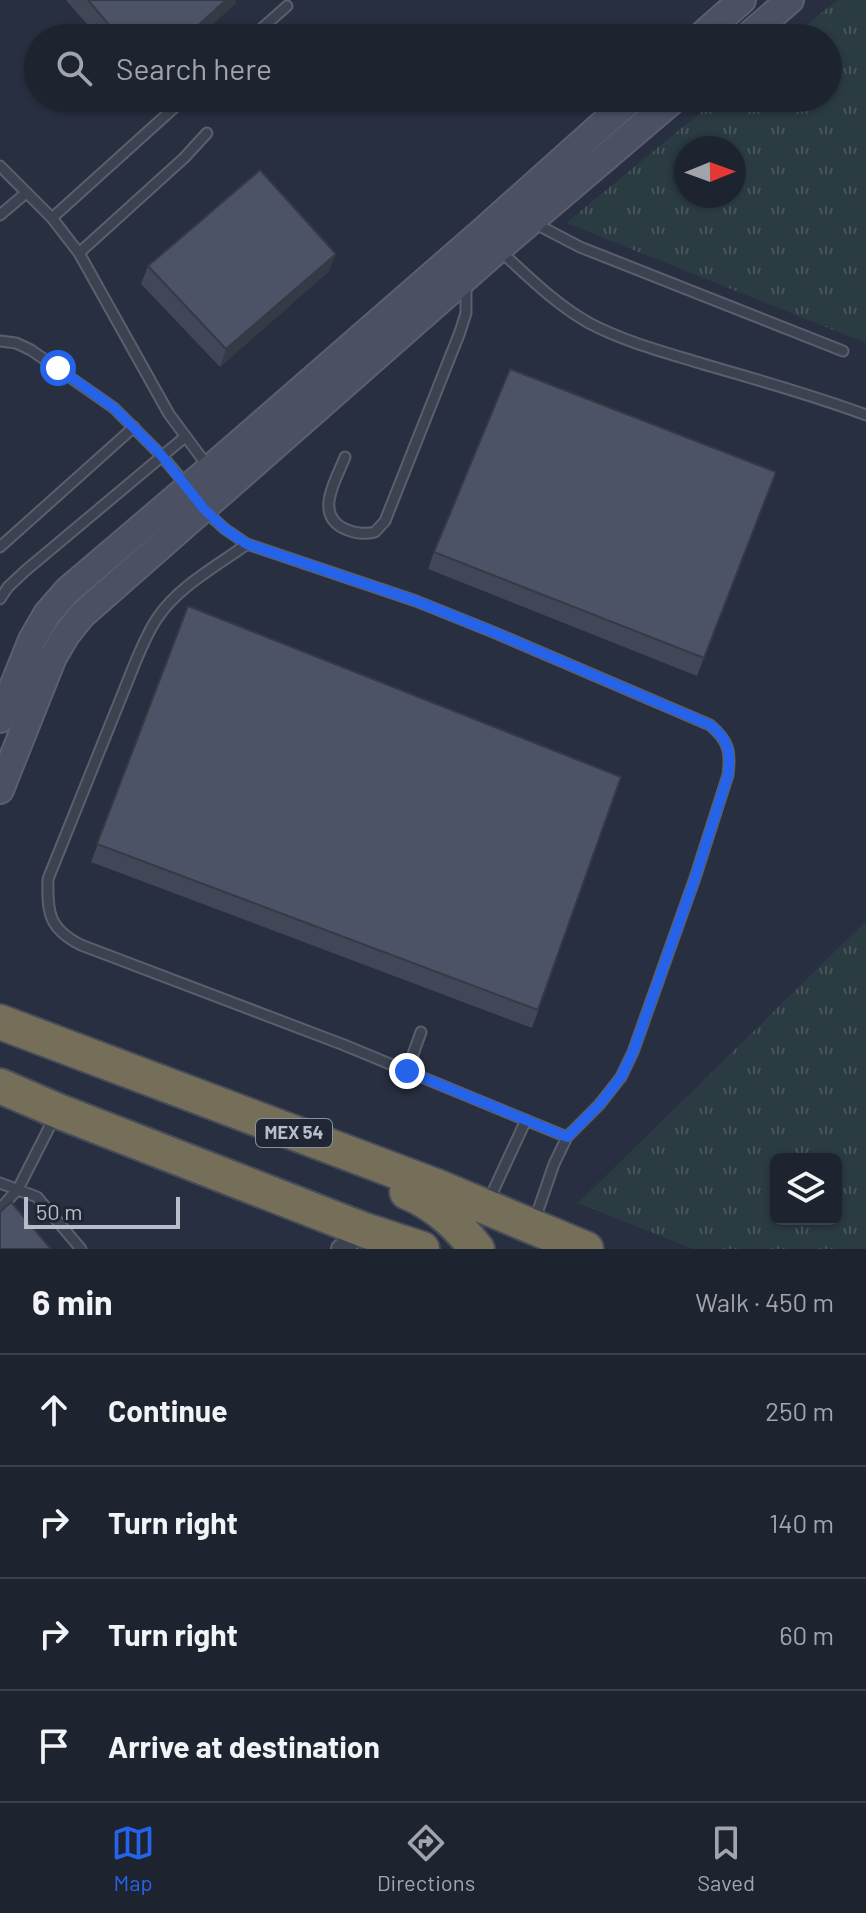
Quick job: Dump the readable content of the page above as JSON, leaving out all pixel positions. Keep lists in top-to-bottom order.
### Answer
{
  "streets": {
    "highway": ["MEX 54"]
  },
  "scale_bar": "50 m",
  "north": "right",
  "page": {
    "search": "Search here",
    "scale": "50 m",
    "heading": ["6 min", "Walk · 450 m"],
    "list": [
      ["Continue", "250 m"],
      ["Turn right", "140 m"],
      ["Turn right", "60 m"],
      "Arrive at destination"
    ],
    "nav": ["Map", "Directions", "Saved"]
  }
}
